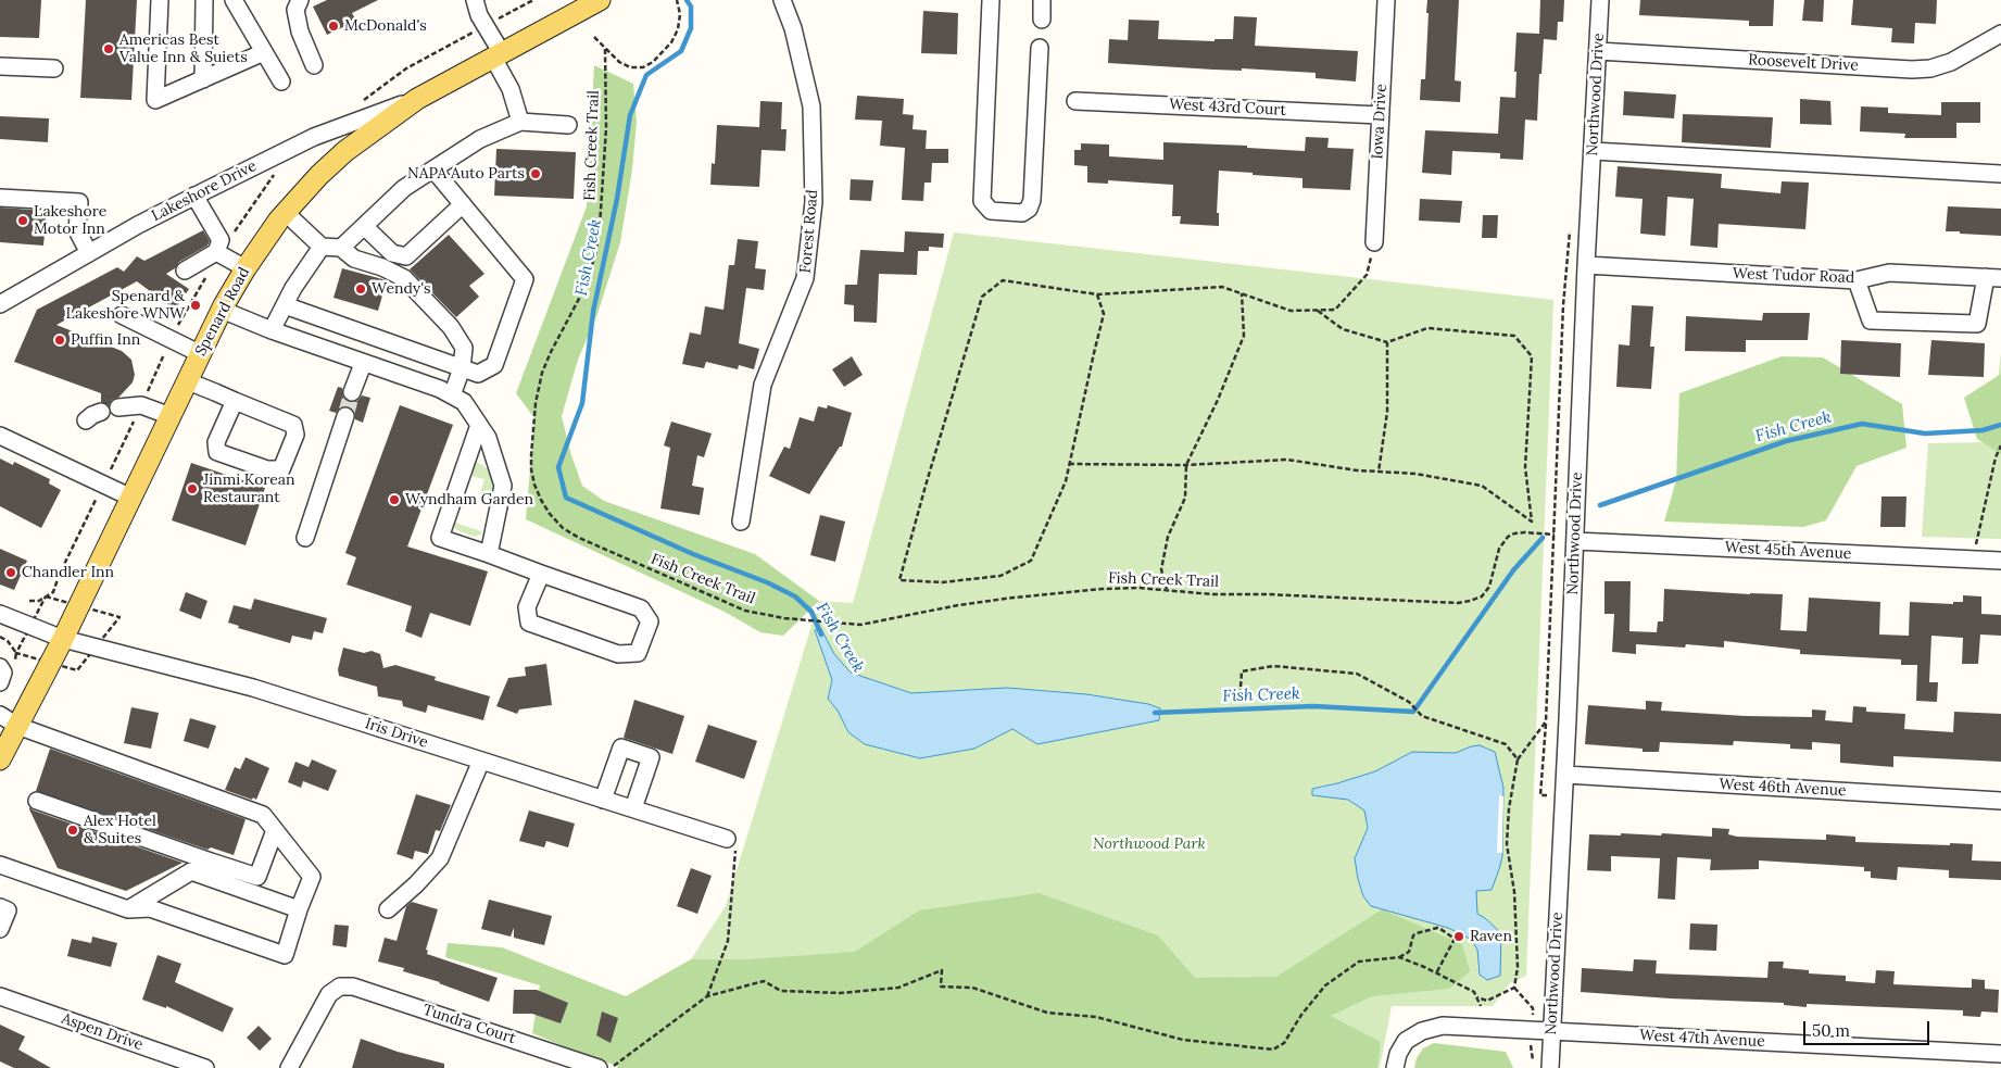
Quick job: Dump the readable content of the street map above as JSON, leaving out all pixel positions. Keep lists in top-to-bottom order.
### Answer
{
  "streets": {
    "main road": ["Spenard Road"],
    "street": [
      "Roosevelt Drive",
      "Northwood Drive",
      "West 43rd Court",
      "Iowa Drive",
      "Lakeshore Drive",
      "Forest Road",
      "West Tudor Road",
      "West 45th Avenue",
      "Iris Drive",
      "West 46th Avenue",
      "Tundra Court",
      "Aspen Drive",
      "West 47th Avenue"
    ],
    "path": ["Fish Creek Trail"]
  },
  "crossings": [
    ["Roosevelt Drive", "Northwood Drive"],
    ["Northwood Drive", "West Tudor Road"],
    ["Northwood Drive", "West 45th Avenue"],
    ["Northwood Drive", "West 46th Avenue"],
    ["Northwood Drive", "West 47th Avenue"],
    ["West 43rd Court", "Iowa Drive"],
    ["Lakeshore Drive", "Spenard Road"],
    ["Spenard Road", "Iris Drive"]
  ],
  "water": ["Fish Creek"],
  "parks": ["Northwood Park"],
  "places": [
    "McDonald's",
    "Americas Best Value Inn & Suiets",
    "NAPA Auto Parts",
    "Lakeshore Motor Inn",
    "Wendy's",
    "Spenard & Lakeshore WNW",
    "Puffin Inn",
    "Jinmi Korean Restaurant",
    "Wyndham Garden",
    "Chandler Inn",
    "Alex Hotel & Suites",
    "Raven"
  ],
  "scale_bar": "50 m"
}
